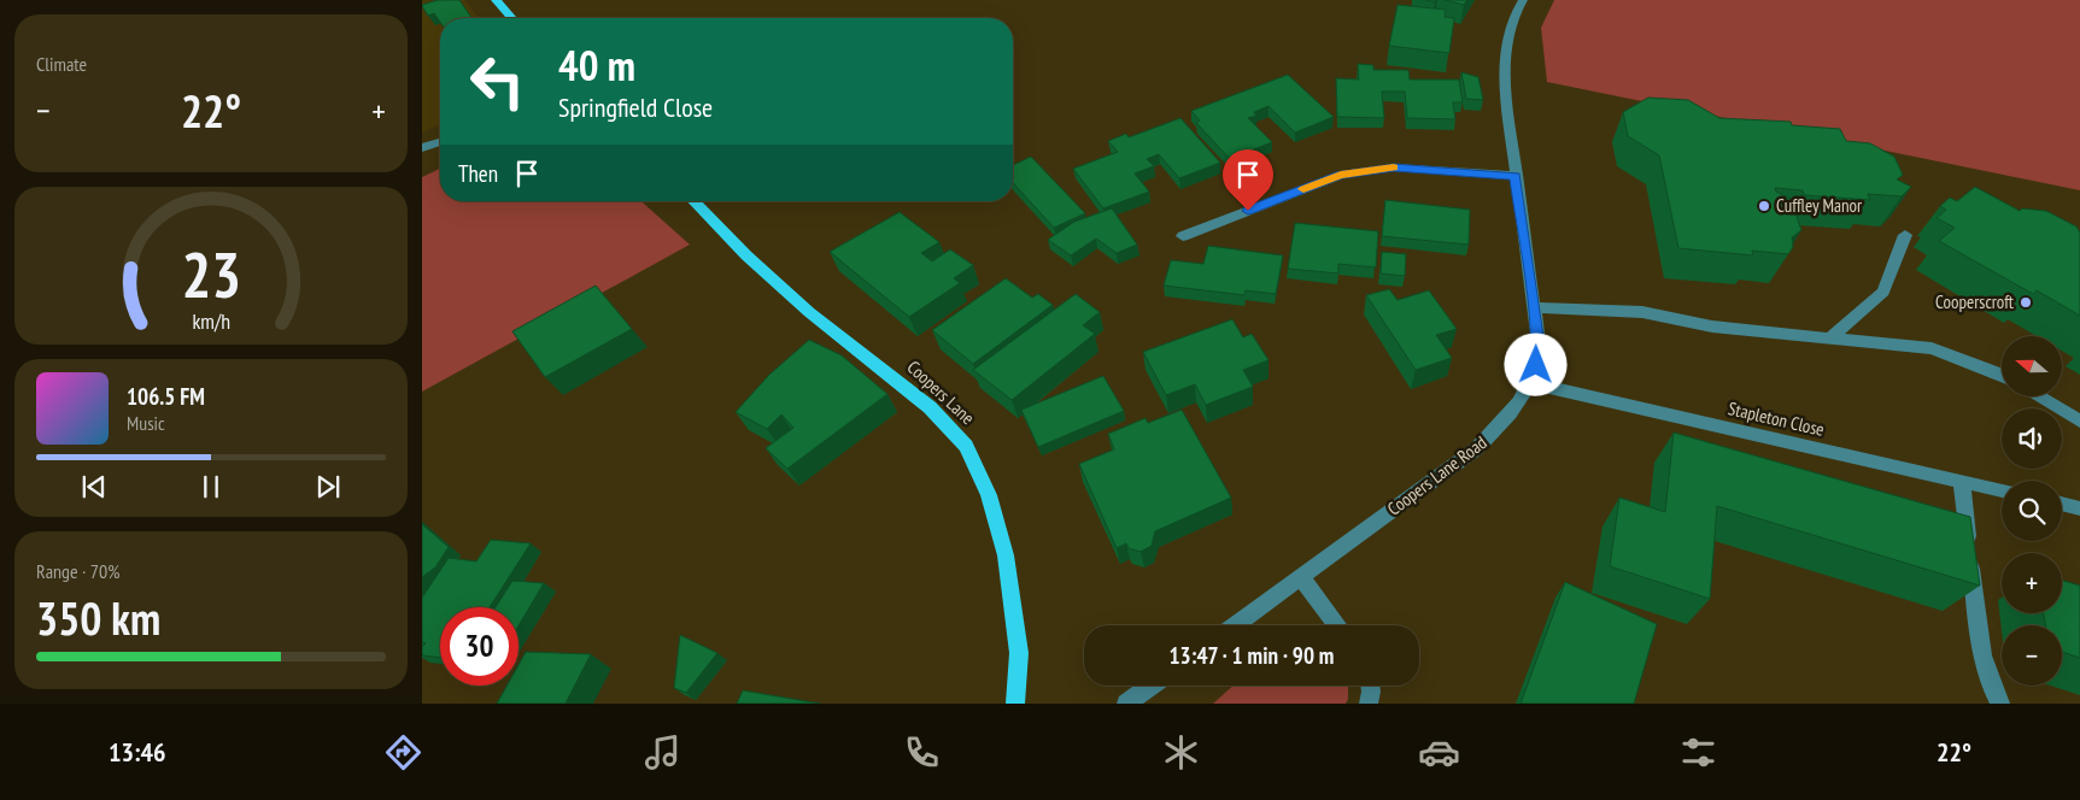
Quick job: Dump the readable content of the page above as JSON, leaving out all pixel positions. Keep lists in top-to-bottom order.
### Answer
{
  "streets": {
    "main road": ["Coopers Lane"],
    "street": ["Stapleton Close", "Coopers Lane Road"]
  },
  "crossings": [
    ["Stapleton Close", "Coopers Lane Road"]
  ],
  "places": ["Cuffley Manor", "Cooperscroft"],
  "north": "left",
  "page": {
    "tile": [
      "Climate",
      ["Range · 70%", "350 km"]
    ],
    "turn": ["40 m", "Springfield Close"],
    "heat": ["−", "22°", "+"],
    "then": "Then",
    "map_buttons": ["+", "−"],
    "song": ["106.5 FM", "Music"],
    "limit": "30",
    "trip": "13:47 · 1 min · 90 m",
    "tabs": ["13:46", "22°"],
    "gauge": ["23", "km/h"]
  }
}
